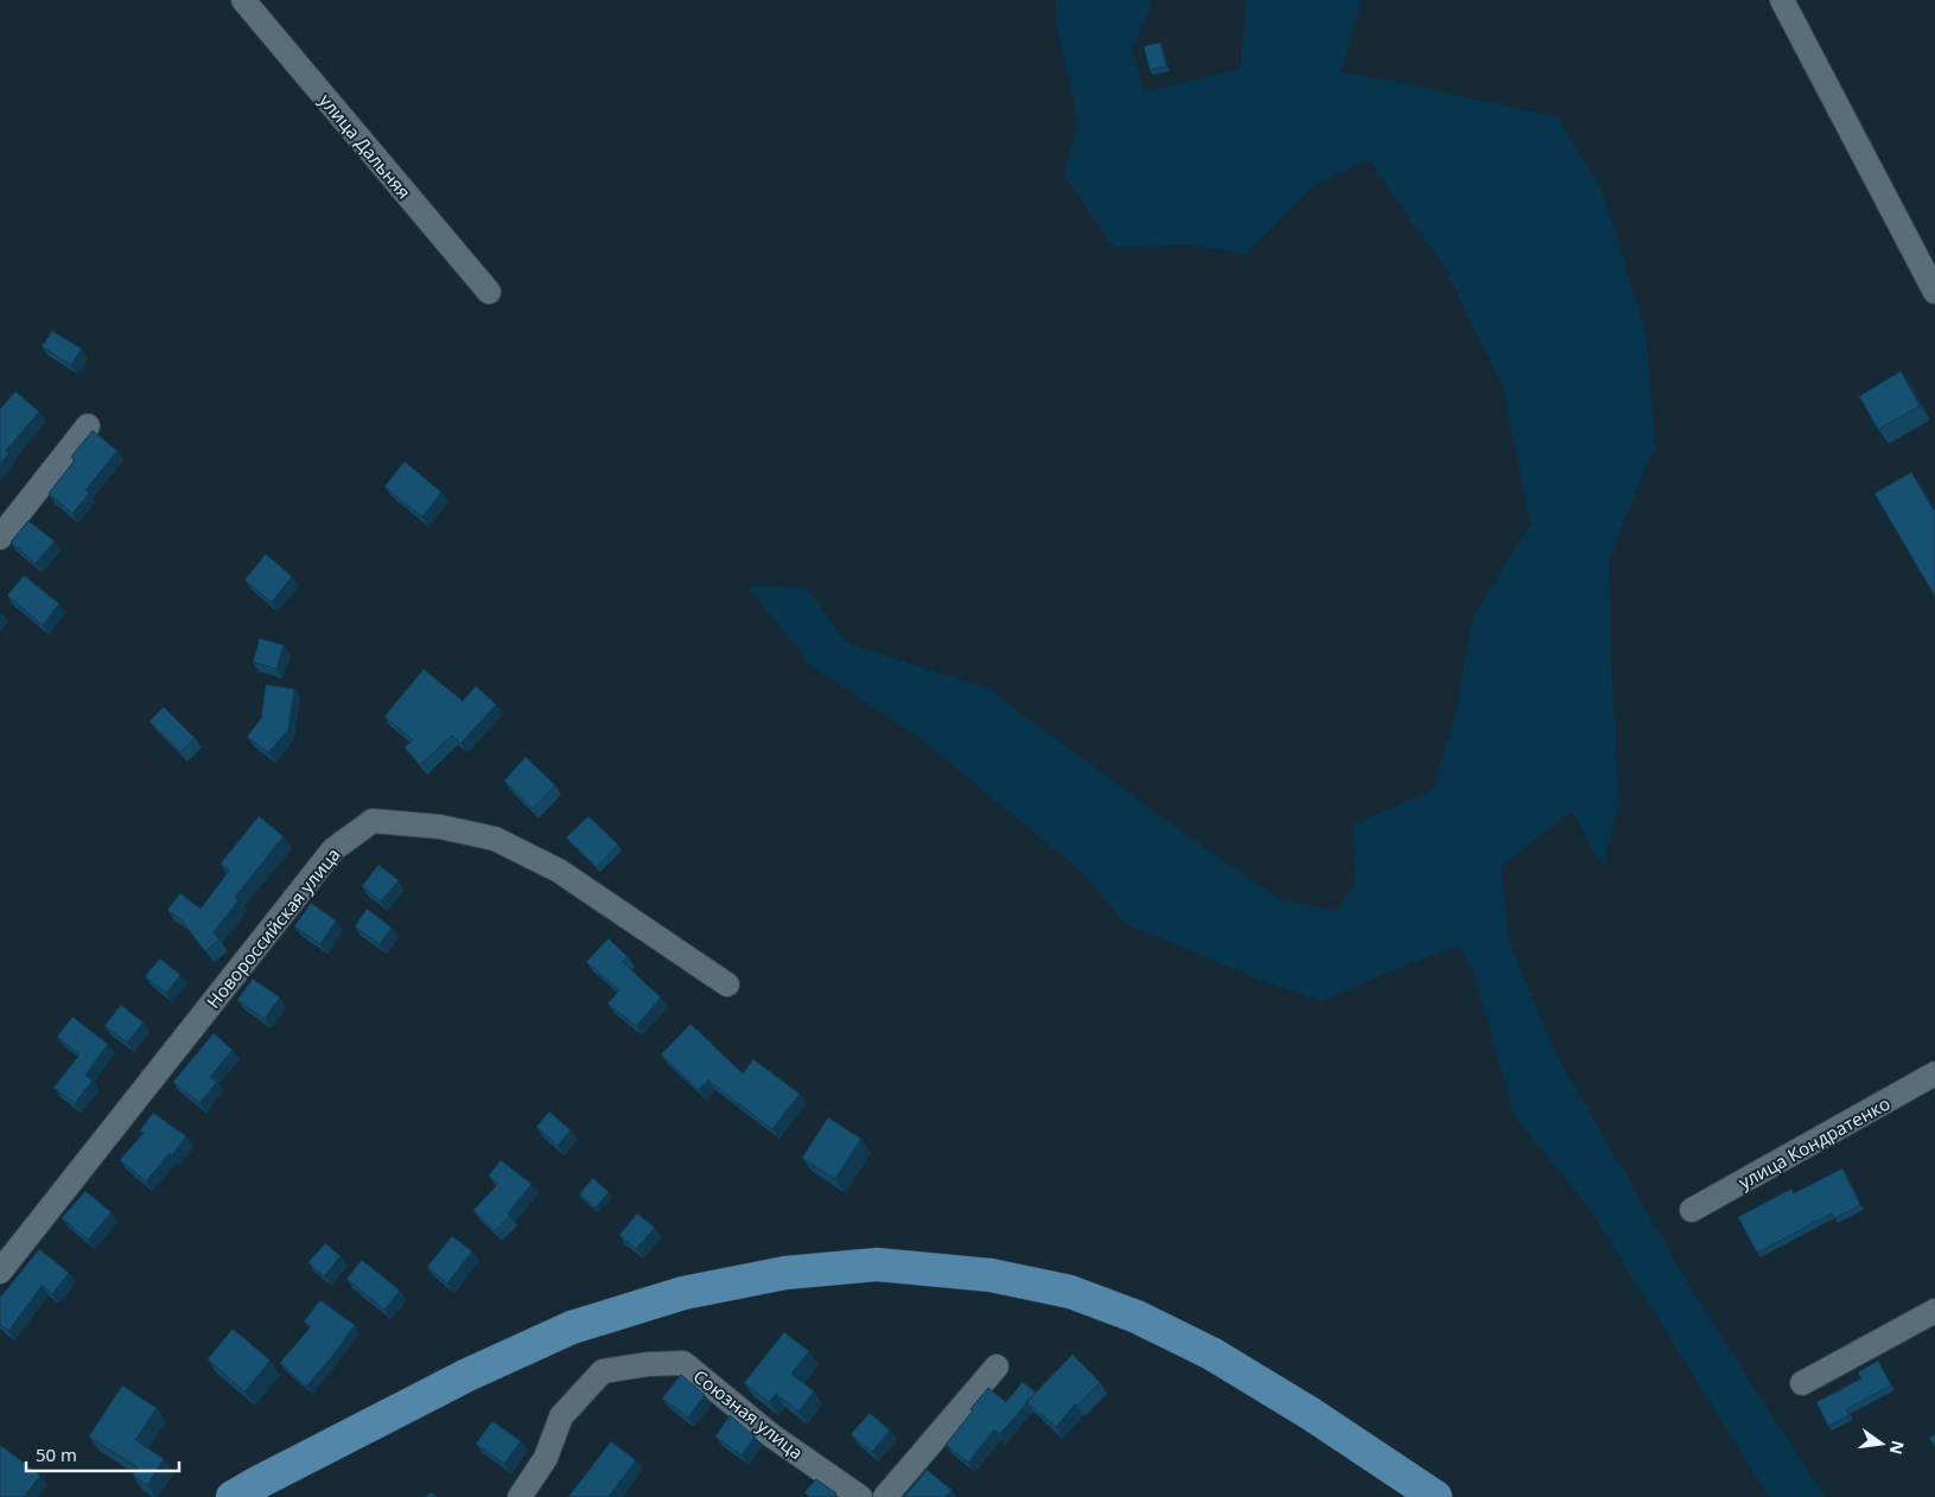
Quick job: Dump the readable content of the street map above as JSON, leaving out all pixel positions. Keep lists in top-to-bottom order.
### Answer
{
  "streets": {
    "street": [
      "улица Дальняя",
      "Новороссийская улица",
      "улица Кондратенко",
      "Союзная улица"
    ]
  },
  "scale_bar": "50 m",
  "north": "right"
}
